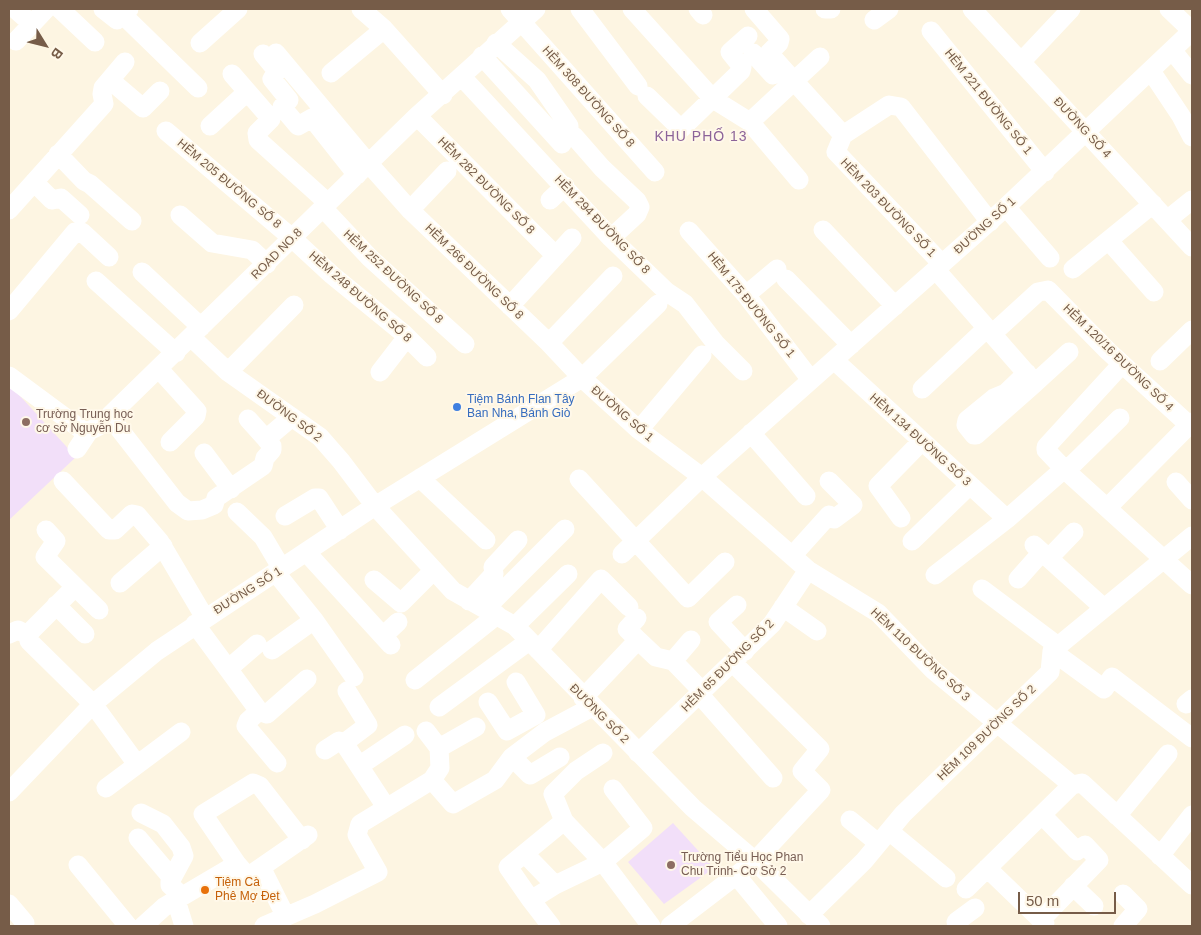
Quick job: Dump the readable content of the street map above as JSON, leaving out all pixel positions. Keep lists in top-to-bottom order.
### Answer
{
  "streets": {
    "street": [
      "HẺM 308 ĐƯỜNG SỐ 8",
      "HẺM 221 ĐƯỜNG SỐ 1",
      "ĐƯỜNG SỐ 4",
      "HẺM 205 ĐƯỜNG SỐ 8",
      "HẺM 282 ĐƯỜNG SỐ 8",
      "HẺM 203 ĐƯỜNG SỐ 1",
      "HẺM 294 ĐƯỜNG SỐ 8",
      "ĐƯỜNG SỐ 1",
      "ROAD NO.8",
      "HẺM 266 ĐƯỜNG SỐ 8",
      "HẺM 252 ĐƯỜNG SỐ 8",
      "HẺM 248 ĐƯỜNG SỐ 8",
      "HẺM 175 ĐƯỜNG SỐ 1",
      "HẺM 120/16 ĐƯỜNG SỐ 4",
      "ĐƯỜNG SỐ 2",
      "HẺM 134 ĐƯỜNG SỐ 3",
      "HẺM 110 ĐƯỜNG SỐ 3",
      "HẺM 65 ĐƯỜNG SỐ 2",
      "HẺM 109 ĐƯỜNG SỐ 2"
    ]
  },
  "crossings": [
    ["HẺM 308 ĐƯỜNG SỐ 8", "ROAD NO.8"],
    ["HẺM 221 ĐƯỜNG SỐ 1", "ĐƯỜNG SỐ 1"],
    ["ĐƯỜNG SỐ 4", "ĐƯỜNG SỐ 1"],
    ["HẺM 205 ĐƯỜNG SỐ 8", "ROAD NO.8"],
    ["HẺM 205 ĐƯỜNG SỐ 8", "HẺM 248 ĐƯỜNG SỐ 8"],
    ["HẺM 282 ĐƯỜNG SỐ 8", "ROAD NO.8"],
    ["HẺM 203 ĐƯỜNG SỐ 1", "ĐƯỜNG SỐ 1"],
    ["HẺM 294 ĐƯỜNG SỐ 8", "ROAD NO.8"],
    ["ĐƯỜNG SỐ 1", "HẺM 266 ĐƯỜNG SỐ 8"],
    ["ĐƯỜNG SỐ 1", "HẺM 175 ĐƯỜNG SỐ 1"],
    ["ĐƯỜNG SỐ 1", "ĐƯỜNG SỐ 2"],
    ["ĐƯỜNG SỐ 1", "HẺM 134 ĐƯỜNG SỐ 3"],
    ["ĐƯỜNG SỐ 1", "HẺM 110 ĐƯỜNG SỐ 3"],
    ["ROAD NO.8", "HẺM 266 ĐƯỜNG SỐ 8"],
    ["ROAD NO.8", "HẺM 252 ĐƯỜNG SỐ 8"],
    ["ROAD NO.8", "HẺM 248 ĐƯỜNG SỐ 8"],
    ["ROAD NO.8", "ĐƯỜNG SỐ 2"],
    ["ĐƯỜNG SỐ 2", "HẺM 65 ĐƯỜNG SỐ 2"],
    ["ĐƯỜNG SỐ 2", "HẺM 109 ĐƯỜNG SỐ 2"],
    ["HẺM 110 ĐƯỜNG SỐ 3", "HẺM 65 ĐƯỜNG SỐ 2"],
    ["HẺM 110 ĐƯỜNG SỐ 3", "HẺM 109 ĐƯỜNG SỐ 2"]
  ],
  "districts": ["KHU PHỐ 13"],
  "places": [
    "Tiệm Bánh Flan Tây Ban Nha, Bánh Giò",
    "Trường Trung học cơ sở Nguyễn Du",
    "Trường Tiểu Học Phan Chu Trinh- Cơ Sở 2",
    "Tiệm Cà Phê Mợ Đẹt"
  ],
  "scale_bar": "50 m",
  "north": "bottom right"
}
